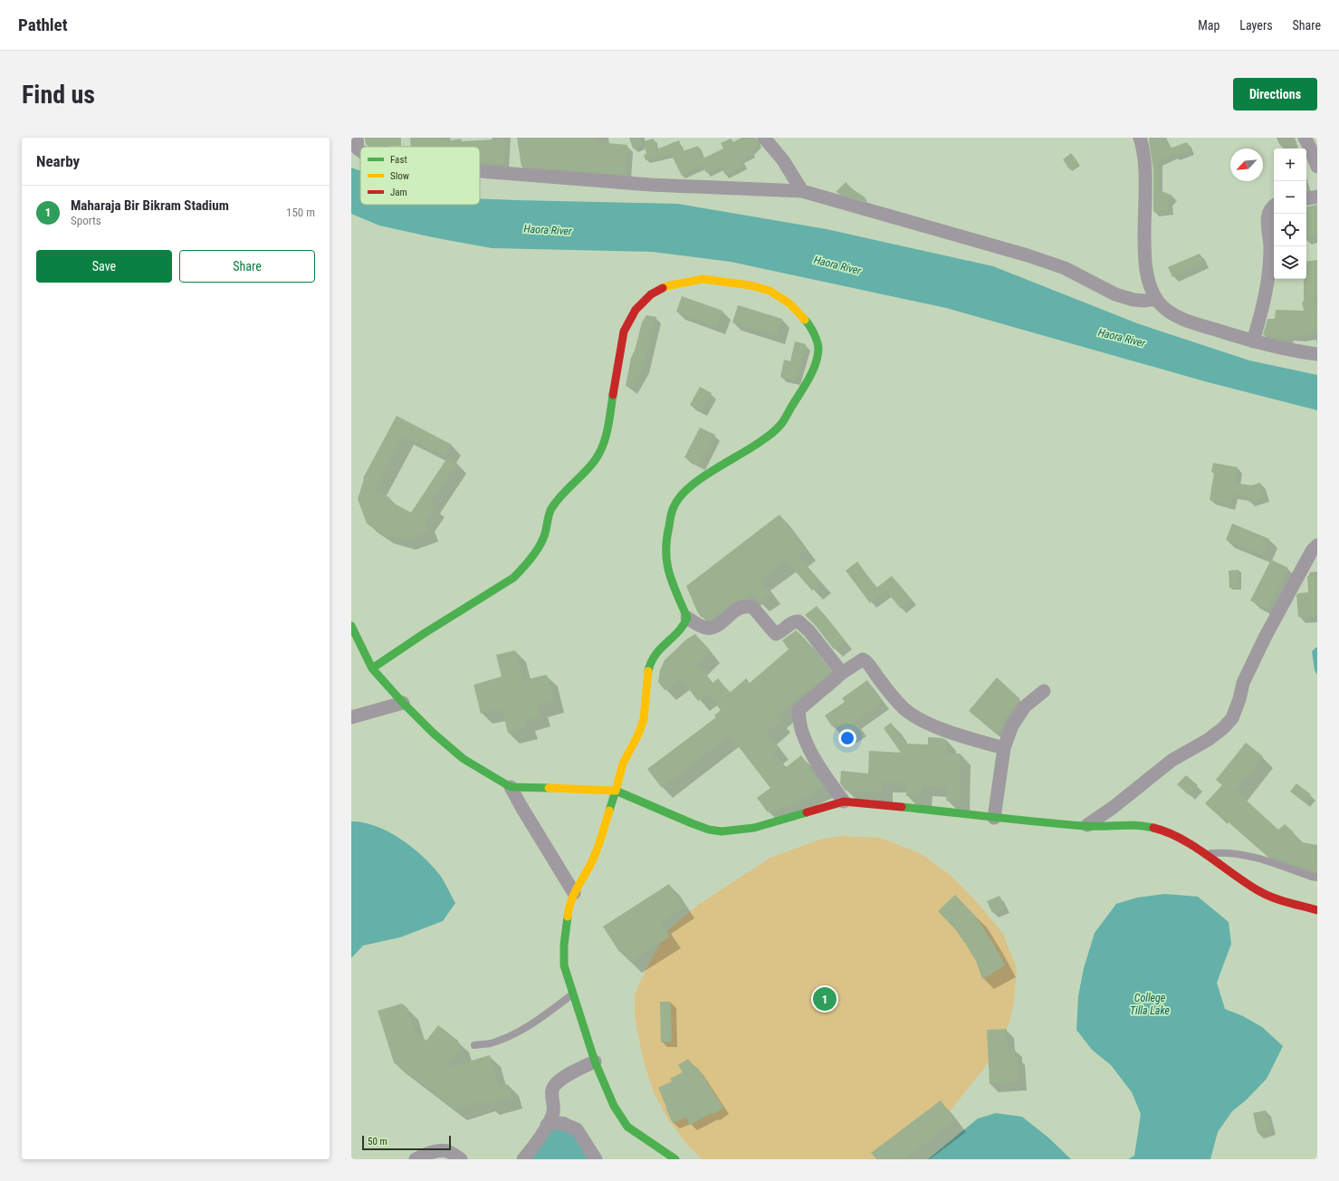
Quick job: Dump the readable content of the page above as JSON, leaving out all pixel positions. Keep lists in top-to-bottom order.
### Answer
{
  "water": ["Haora River", "College Tilla Lake"],
  "legend": ["Fast", "Slow", "Jam"],
  "scale_bar": "50 m",
  "north": "bottom left",
  "page": {
    "header": "Pathlet",
    "nav": ["Map", "Layers", "Share"],
    "buttons": [
      "Directions",
      ["Save", "Share"]
    ],
    "title": "Find us",
    "heading": "Nearby",
    "map_buttons": ["+", "−"],
    "list": [
      {
        "mark": "1",
        "name": "Maharaja Bir Bikram Stadium",
        "note": "Sports",
        "value": "150 m"
      }
    ],
    "pins": "1",
    "scale": "50 m"
  }
}
